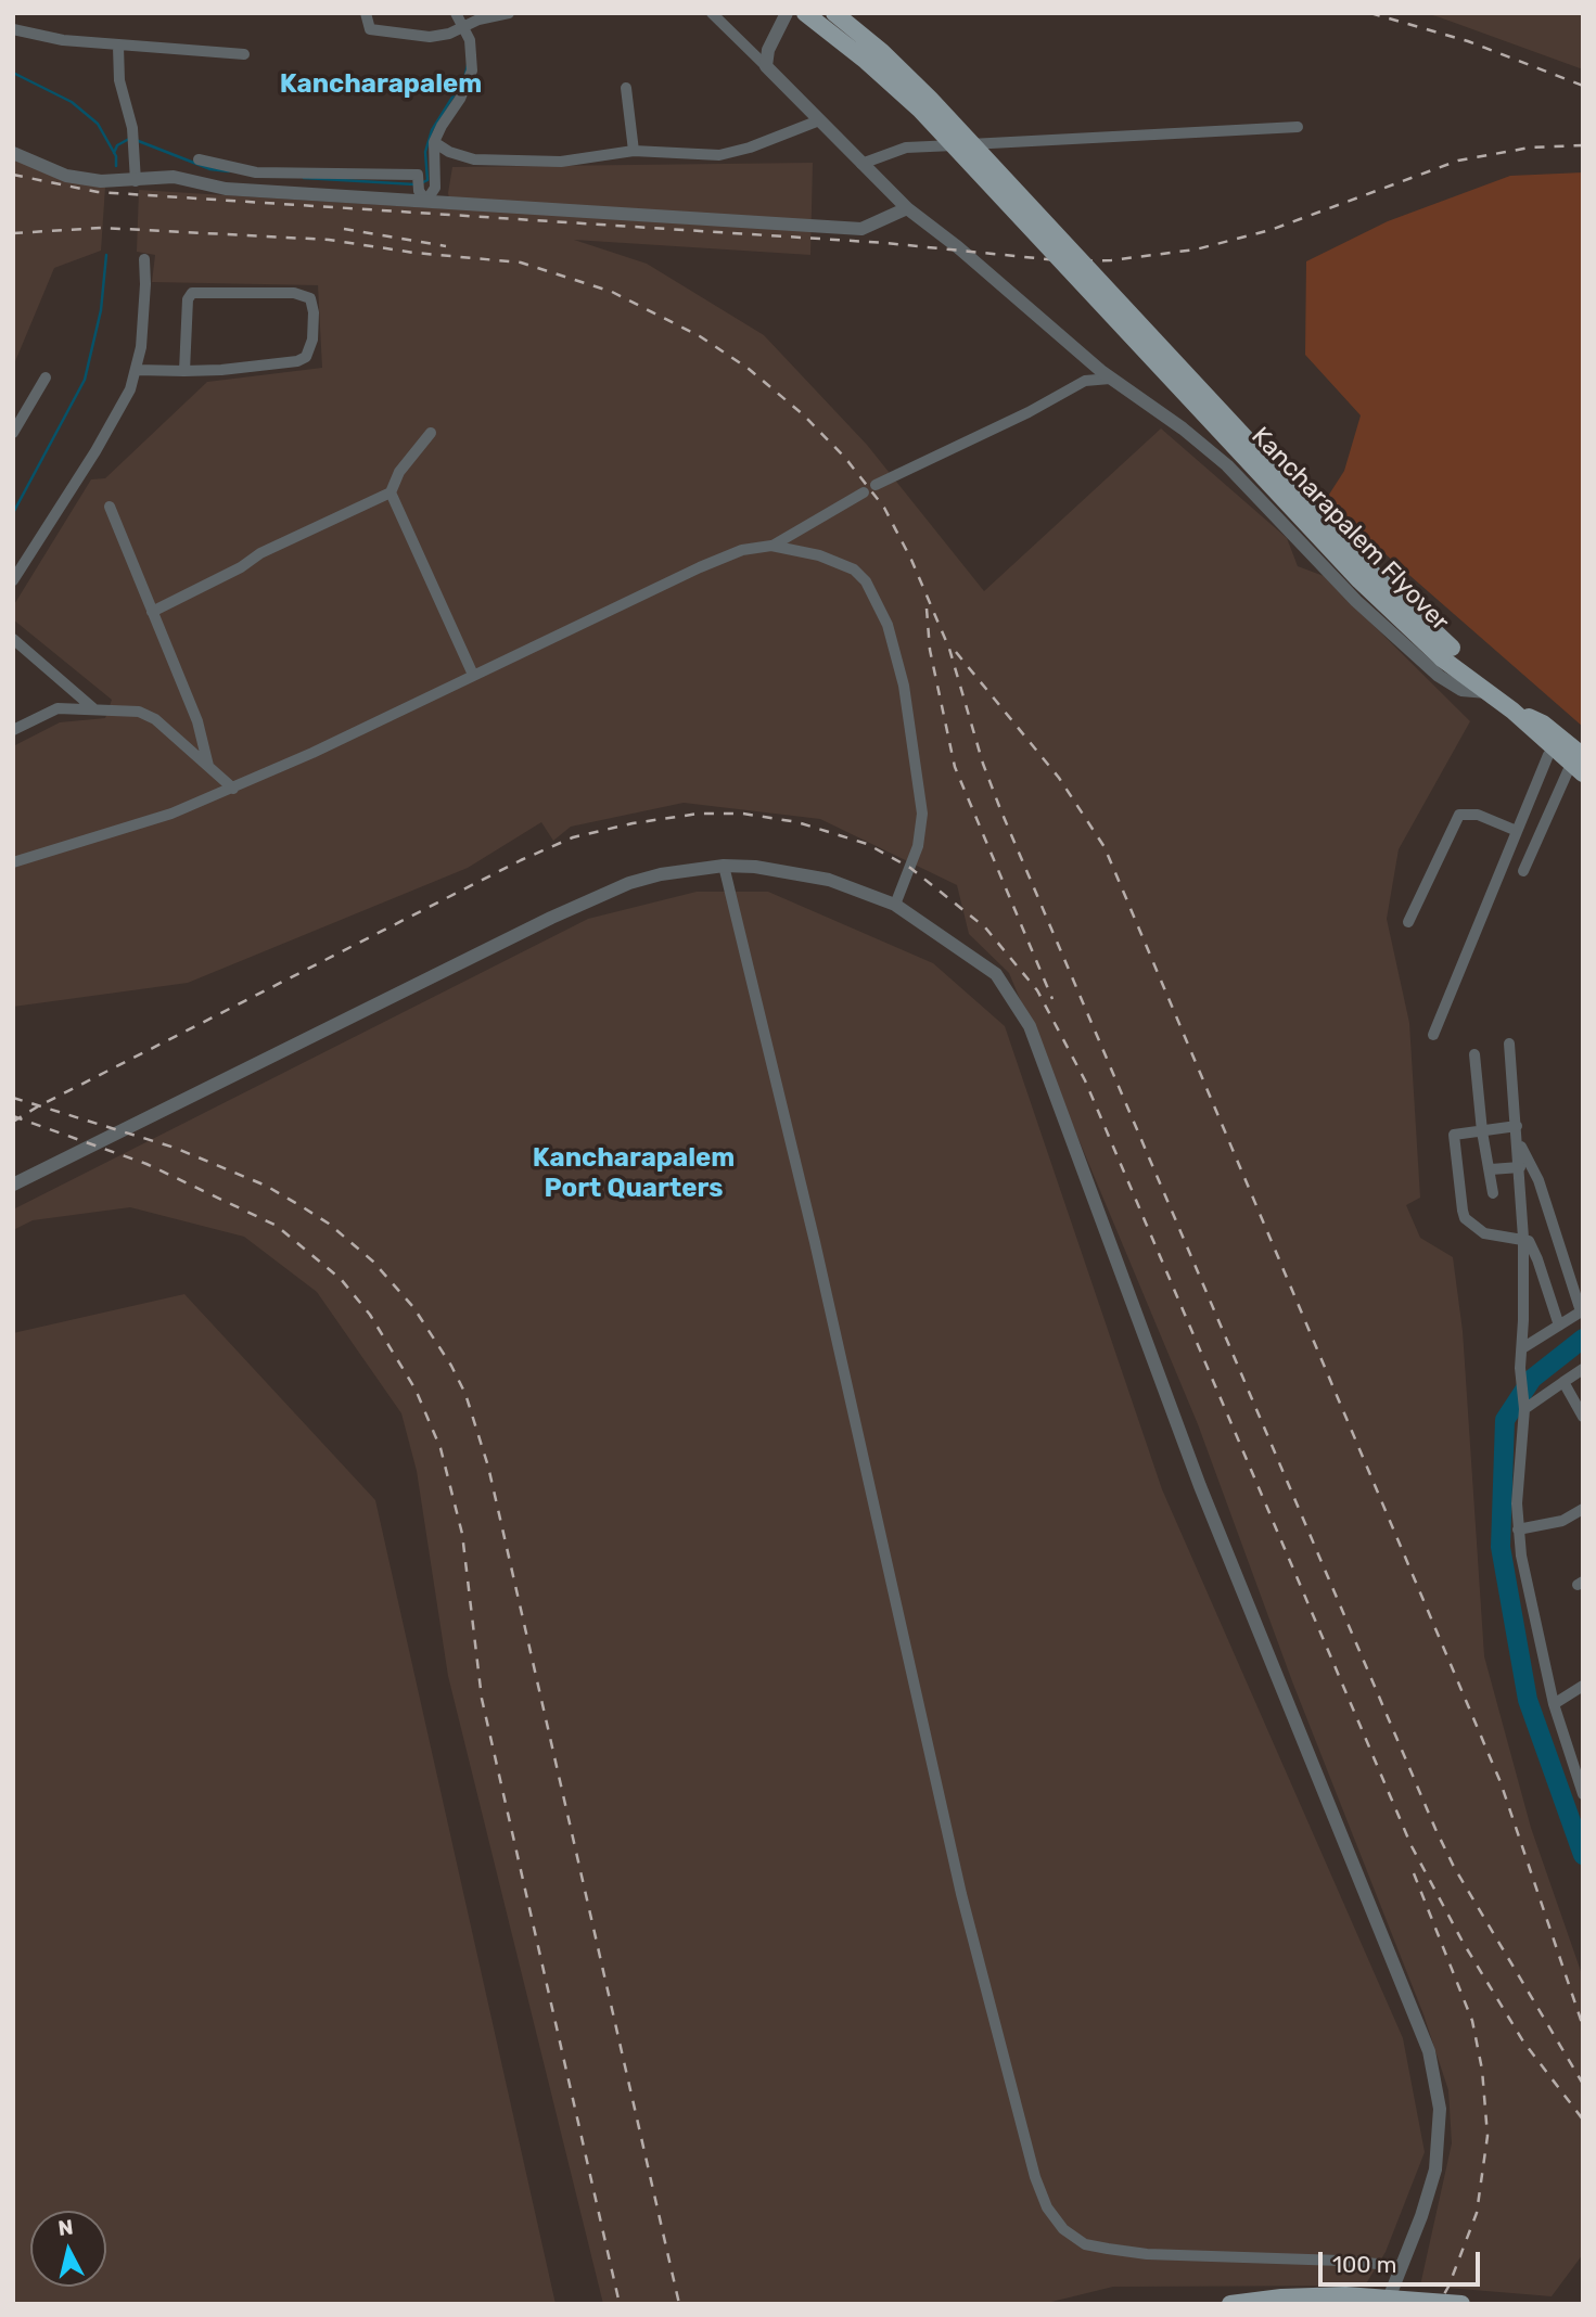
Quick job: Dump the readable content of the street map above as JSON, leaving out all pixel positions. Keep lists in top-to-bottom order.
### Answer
{
  "streets": {
    "main road": ["Kancharapalem Flyover"]
  },
  "districts": ["Kancharapalem", "Kancharapalem Port Quarters"],
  "scale_bar": "100 m",
  "north": "top"
}
